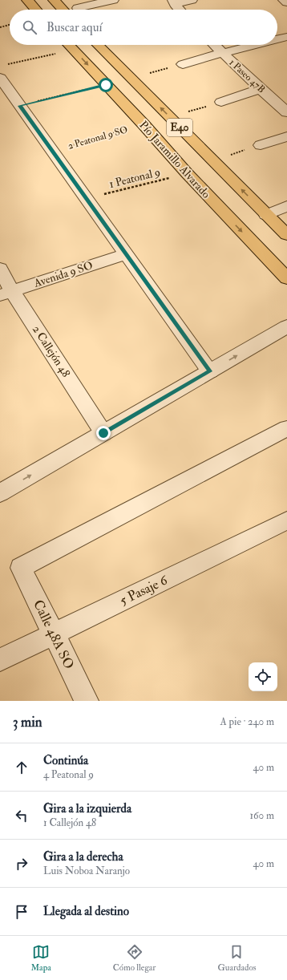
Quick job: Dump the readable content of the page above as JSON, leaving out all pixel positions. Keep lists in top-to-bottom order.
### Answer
{
  "streets": {
    "highway": ["E40", "Pío Jaramillo Alvarado"],
    "street": [
      "1 Paseo 47B",
      "Avenida 9 SO",
      "2 Callejón 48",
      "5 Pasaje 6",
      "Calle 48A SO"
    ],
    "path": ["2 Peatonal 9 SO", "1 Peatonal 9"]
  },
  "crossings": [
    ["2 Peatonal 9 SO", "Pío Jaramillo Alvarado"],
    ["Pío Jaramillo Alvarado", "1 Peatonal 9"],
    ["Avenida 9 SO", "2 Callejón 48"],
    ["5 Pasaje 6", "Calle 48A SO"]
  ],
  "page": {
    "search": "Buscar aquí",
    "heading": ["3 min", "A pie · 240 m"],
    "list": [
      ["Continúa", "4 Peatonal 9", "40 m"],
      ["Gira a la izquierda", "1 Callejón 48", "160 m"],
      ["Gira a la derecha", "Luis Noboa Naranjo", "40 m"],
      "Llegada al destino"
    ],
    "nav": ["Mapa", "Cómo llegar", "Guardados"]
  }
}
